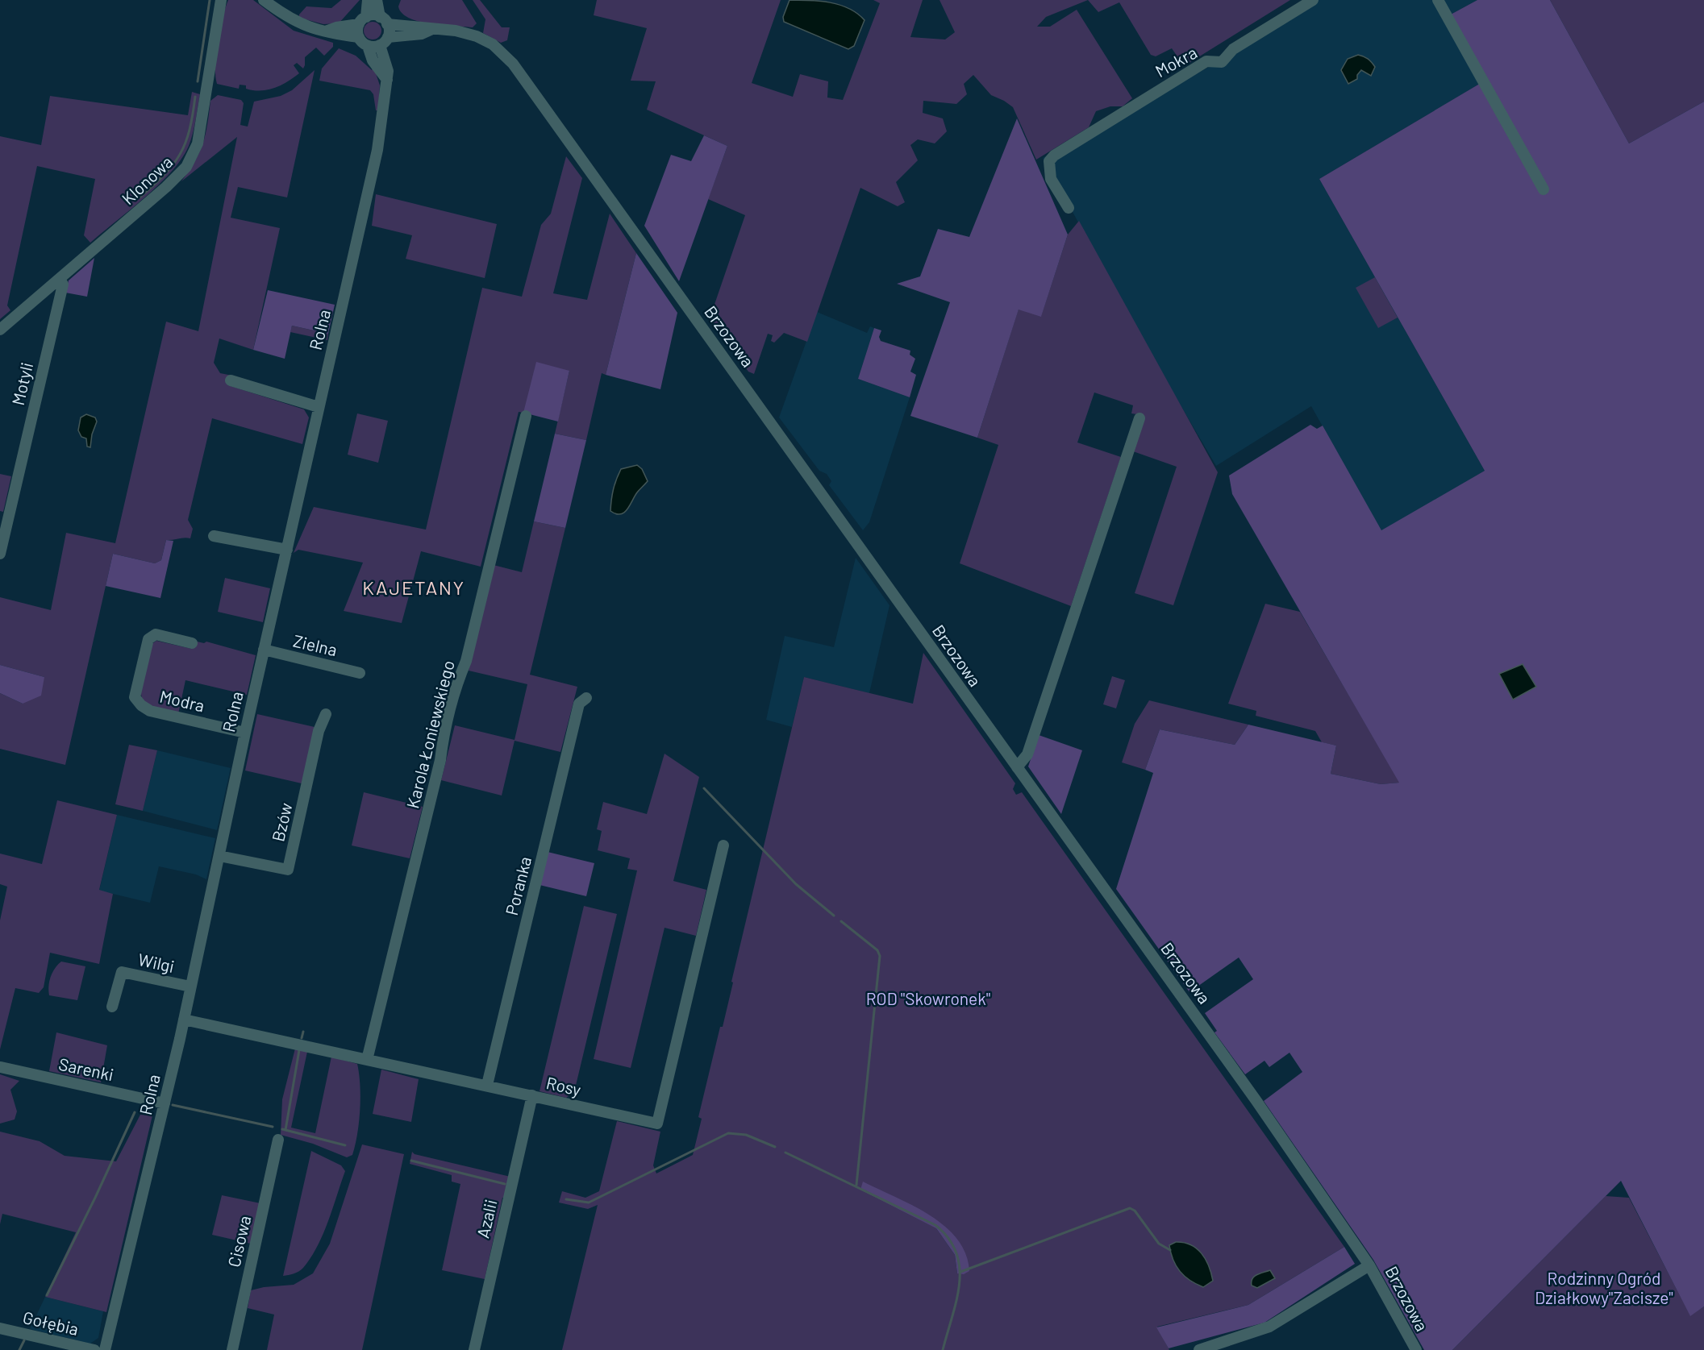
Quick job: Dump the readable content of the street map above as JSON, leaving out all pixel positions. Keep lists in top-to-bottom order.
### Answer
{
  "streets": {
    "street": [
      "Mokra",
      "Klonowa",
      "Rolna",
      "Brzozowa",
      "Motyli",
      "Zielna",
      "Modra",
      "Karola Łoniewskiego",
      "Bzów",
      "Poranka",
      "Wilgi",
      "Sarenki",
      "Rosy",
      "Azalii",
      "Cisowa",
      "Gołębia"
    ]
  },
  "crossings": [
    ["Klonowa", "Motyli"],
    ["Rolna", "Brzozowa"],
    ["Rolna", "Zielna"],
    ["Rolna", "Modra"],
    ["Rolna", "Bzów"],
    ["Rolna", "Wilgi"],
    ["Rolna", "Sarenki"],
    ["Rolna", "Rosy"],
    ["Karola Łoniewskiego", "Rosy"],
    ["Poranka", "Rosy"],
    ["Rosy", "Azalii"]
  ],
  "districts": ["KAJETANY"],
  "parks": ["ROD \"Skowronek\"", "Rodzinny Ogród Działkowy\"Zacisze\""]
}
